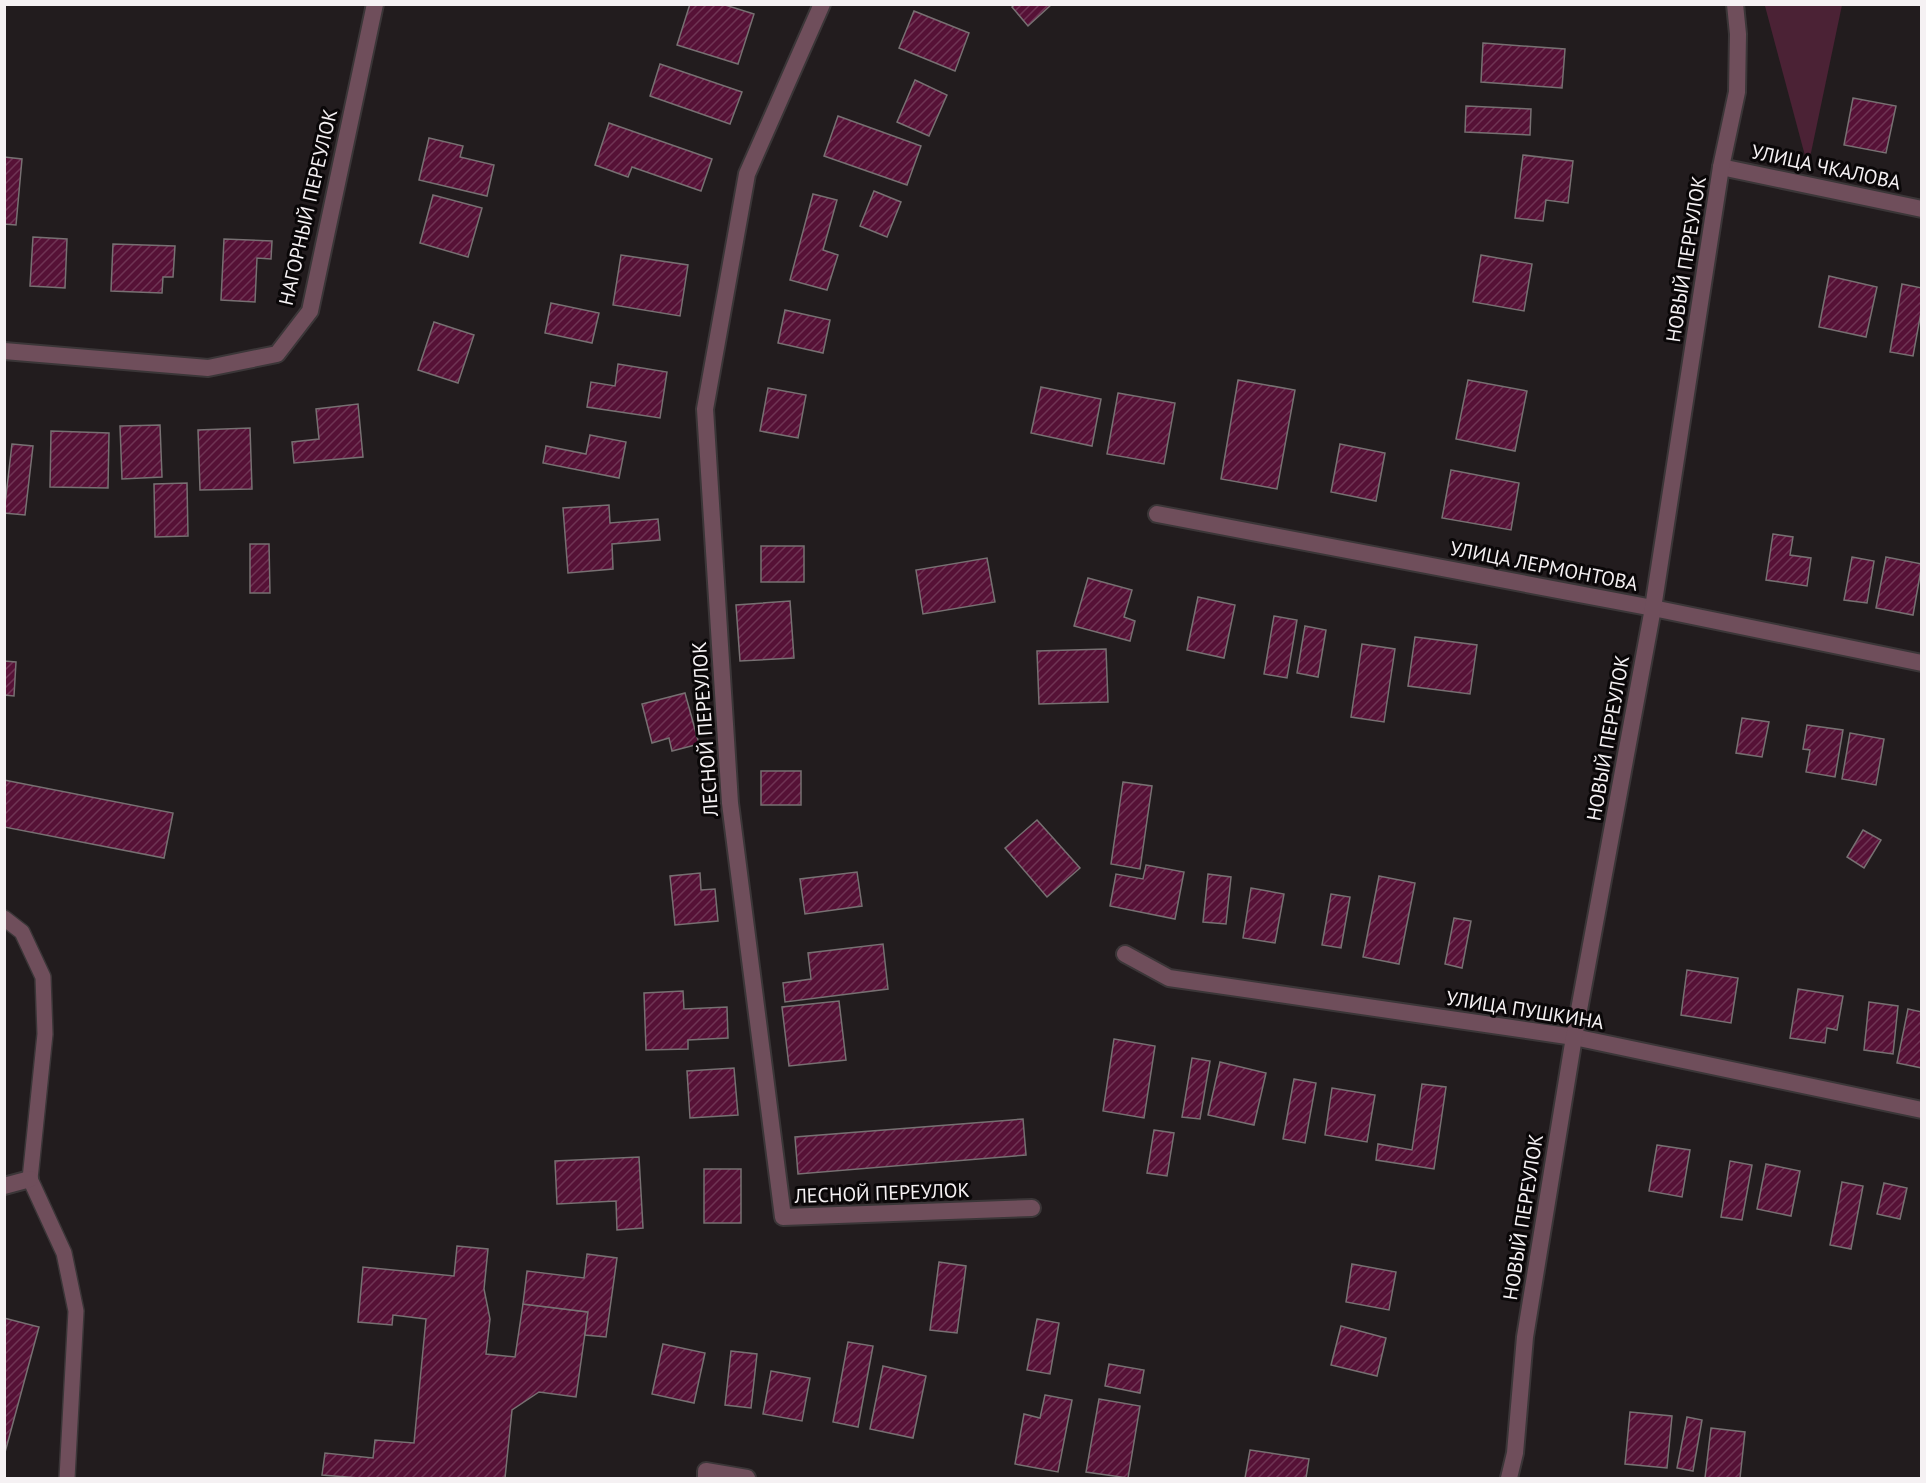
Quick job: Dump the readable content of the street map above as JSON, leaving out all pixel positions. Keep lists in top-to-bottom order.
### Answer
{
  "streets": {
    "street": [
      "УЛИЦА ЧКАЛОВА",
      "НАГОРНЫЙ ПЕРЕУЛОК",
      "НОВЫЙ ПЕРЕУЛОК",
      "УЛИЦА ЛЕРМОНТОВА",
      "ЛЕСНОЙ ПЕРЕУЛОК",
      "УЛИЦА ПУШКИНА"
    ]
  },
  "crossings": [
    ["УЛИЦА ЧКАЛОВА", "НОВЫЙ ПЕРЕУЛОК"],
    ["НОВЫЙ ПЕРЕУЛОК", "УЛИЦА ЛЕРМОНТОВА"],
    ["НОВЫЙ ПЕРЕУЛОК", "УЛИЦА ПУШКИНА"]
  ]
}
